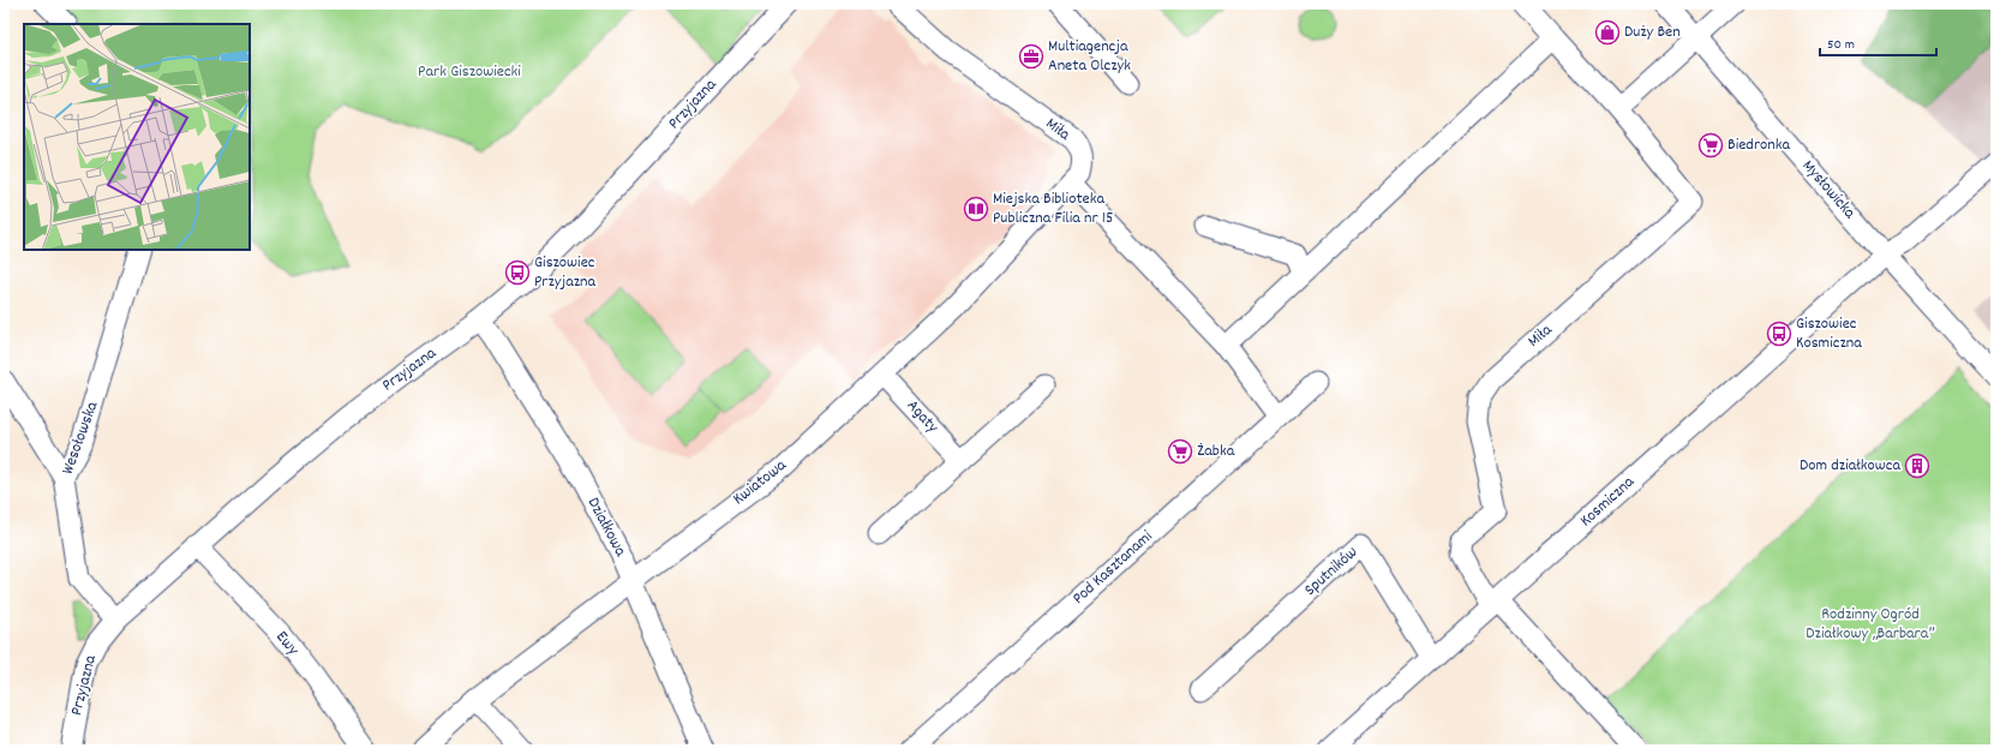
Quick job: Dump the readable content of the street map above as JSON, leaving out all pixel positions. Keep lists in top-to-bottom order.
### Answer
{
  "streets": {
    "street": [
      "Przyjazna",
      "Miła",
      "Mysłowicka",
      "Agaty",
      "Wesołowska",
      "Kwiatowa",
      "Kosmiczna",
      "Działkowa",
      "Pod Kasztanami",
      "Sputników",
      "Ewy"
    ]
  },
  "crossings": [
    ["Przyjazna", "Wesołowska"],
    ["Przyjazna", "Działkowa"],
    ["Przyjazna", "Ewy"],
    ["Miła", "Kwiatowa"],
    ["Miła", "Kosmiczna"],
    ["Mysłowicka", "Kosmiczna"],
    ["Agaty", "Kwiatowa"],
    ["Kwiatowa", "Działkowa"],
    ["Kosmiczna", "Sputników"]
  ],
  "parks": ["Park Giszowiecki", "Rodzinny Ogród Działkowy „Barbara”"],
  "places": {
    "shop": ["Duży Ben"],
    "office": ["Multiagencja Aneta Olczyk"],
    "supermarket": ["Biedronka", "Żabka"],
    "library": ["Miejska Biblioteka Publiczna Filia nr 15"],
    "bus stop": ["Giszowiec Przyjazna", "Giszowiec Kosmiczna"],
    "building": ["Dom działkowca"]
  },
  "scale_bar": "50 m"
}
